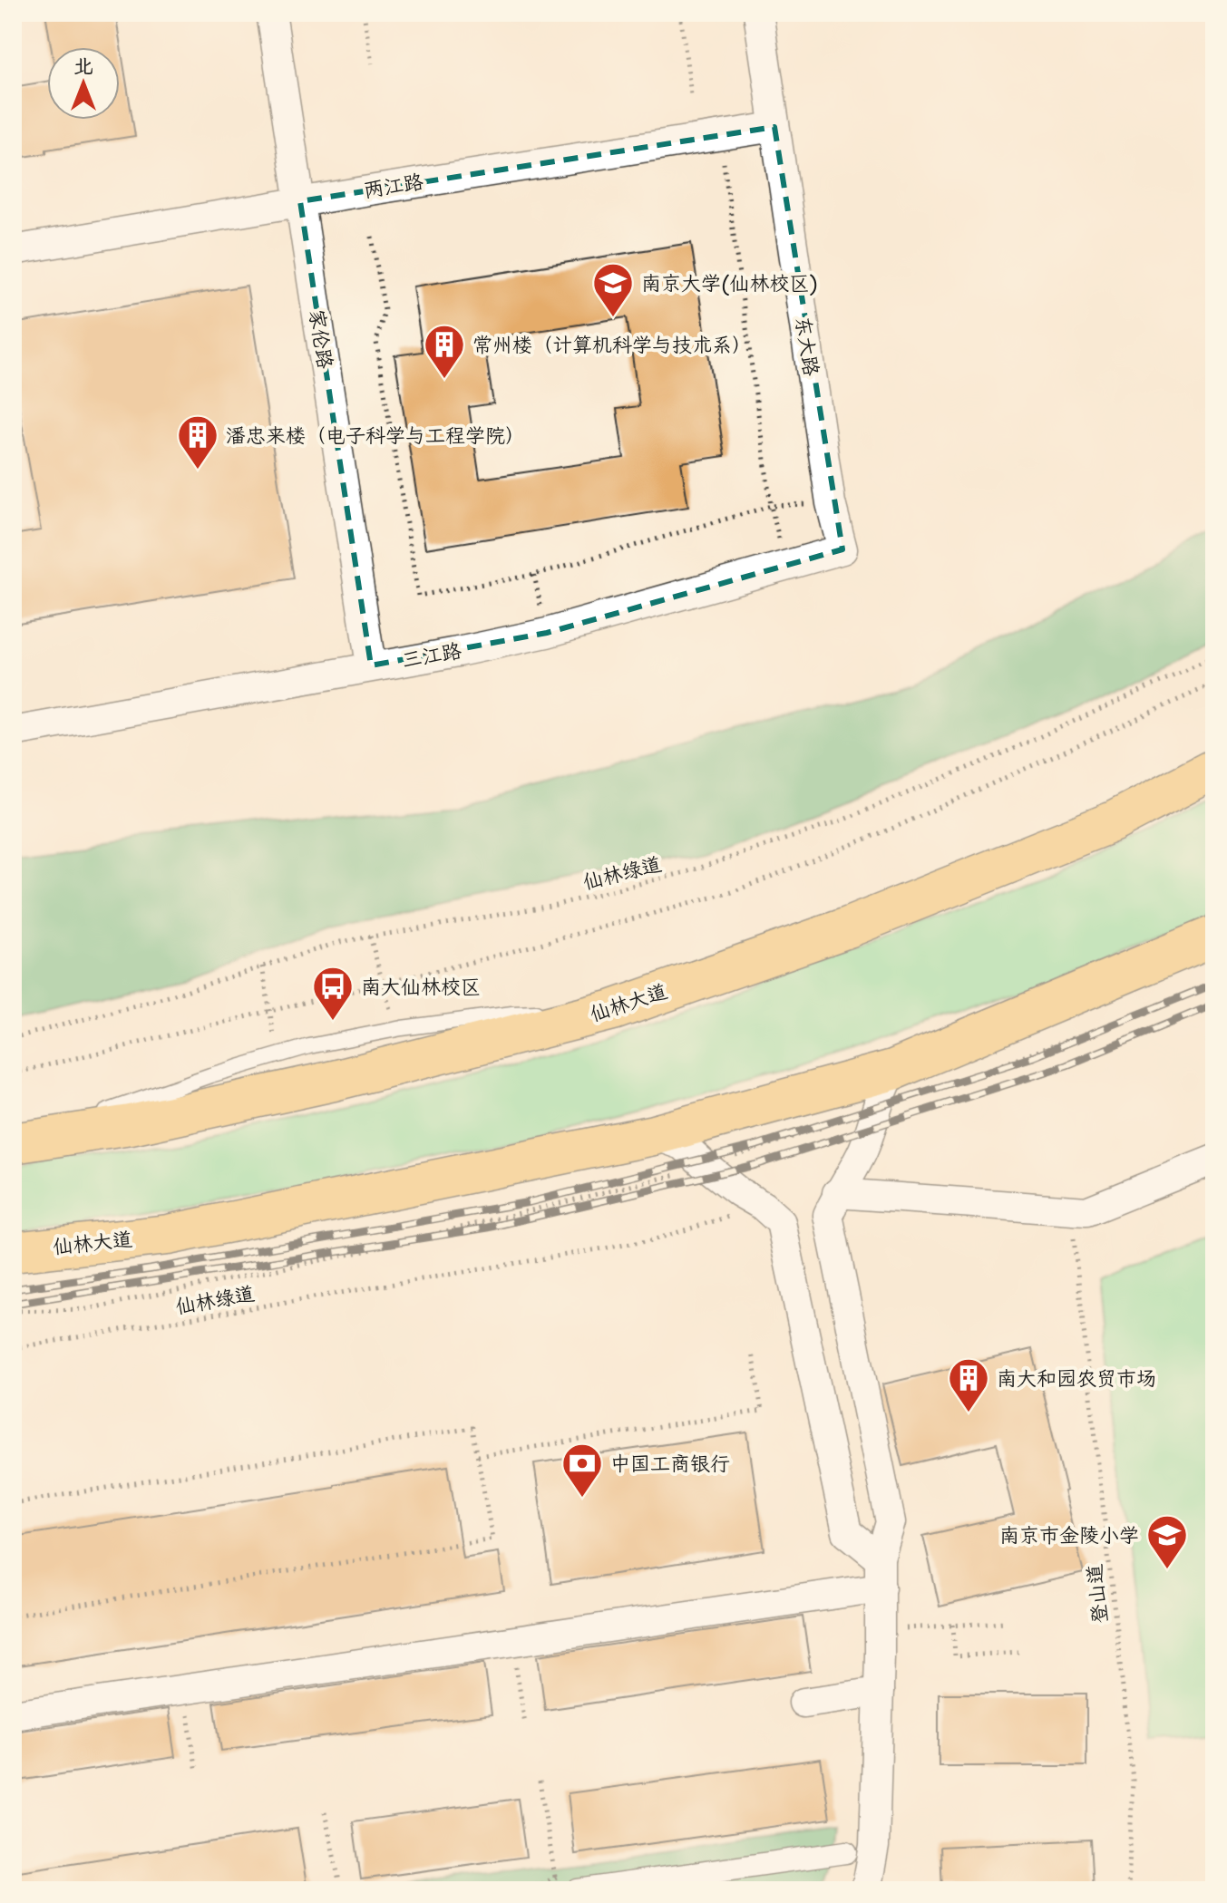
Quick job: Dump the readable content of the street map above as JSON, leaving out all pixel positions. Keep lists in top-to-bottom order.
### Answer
{
  "streets": {
    "main road": ["仙林大道"],
    "street": [
      "两江路",
      "家伦路",
      "东大路",
      "三江路"
    ],
    "path": ["仙林绿道", "登山道"]
  },
  "crossings": [
    ["两江路", "家伦路"],
    ["两江路", "东大路"],
    ["家伦路", "三江路"],
    ["东大路", "三江路"]
  ],
  "places": {
    "school or university": ["南京大学(仙林校区)", "南京市金陵小学"],
    "building": ["常州楼（计算机科学与技术系）", "潘忠来楼（电子科学与工程学院）", "南大和园农贸市场"],
    "bus stop": ["南大仙林校区"],
    "bank": ["中国工商银行"]
  },
  "north": "top"
}
